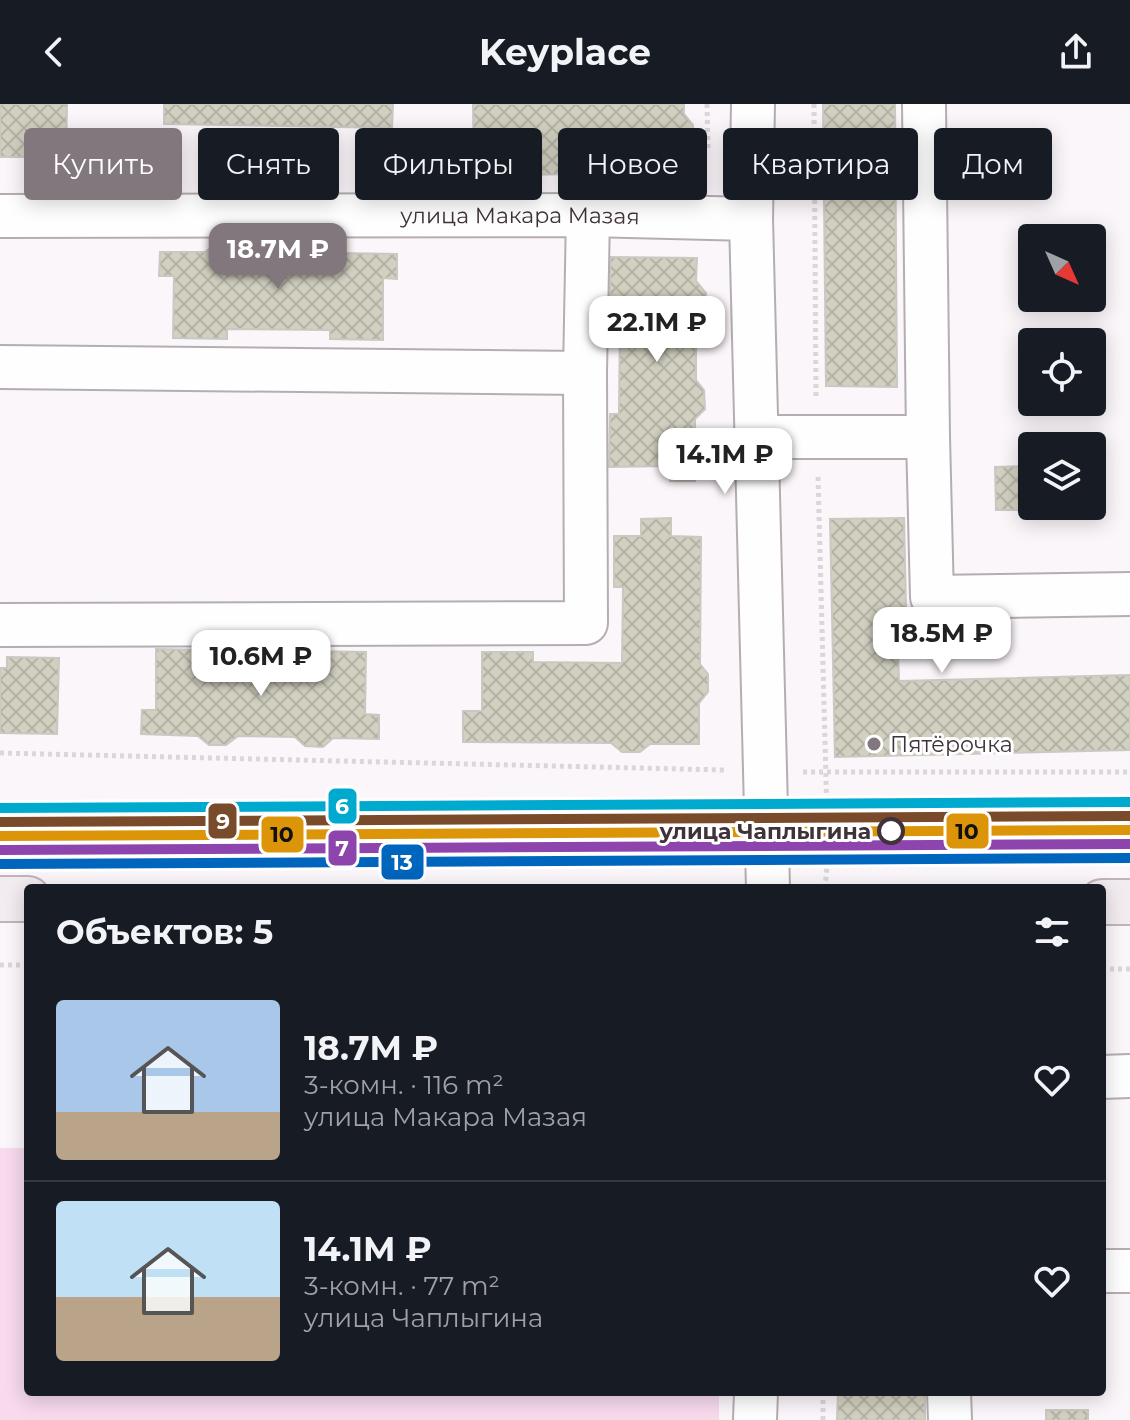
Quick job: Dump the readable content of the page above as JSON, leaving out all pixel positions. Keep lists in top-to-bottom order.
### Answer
{
  "streets": {
    "street": ["улица Макара Мазая"]
  },
  "places": ["Пятёрочка", "улица Чаплыгина"],
  "lines": [
    "transit line 6",
    "transit line 9",
    "transit line 10",
    "transit line 7",
    "transit line 13"
  ],
  "north": "bottom right",
  "page": {
    "header": "Keyplace",
    "chip": [
      "Купить",
      "Снять",
      "Фильтры",
      "Новое",
      "Квартира",
      "Дом"
    ],
    "price": [
      "18.7M ₽",
      "22.1M ₽",
      "14.1M ₽",
      "18.5M ₽",
      "10.6M ₽"
    ],
    "heading": "Объектов: 5",
    "list": [
      {
        "name": "18.7M ₽",
        "note": "3-комн. · 116 m² · улица Макара Мазая"
      },
      {
        "name": "14.1M ₽",
        "note": "3-комн. · 77 m² · улица Чаплыгина"
      }
    ]
  }
}
